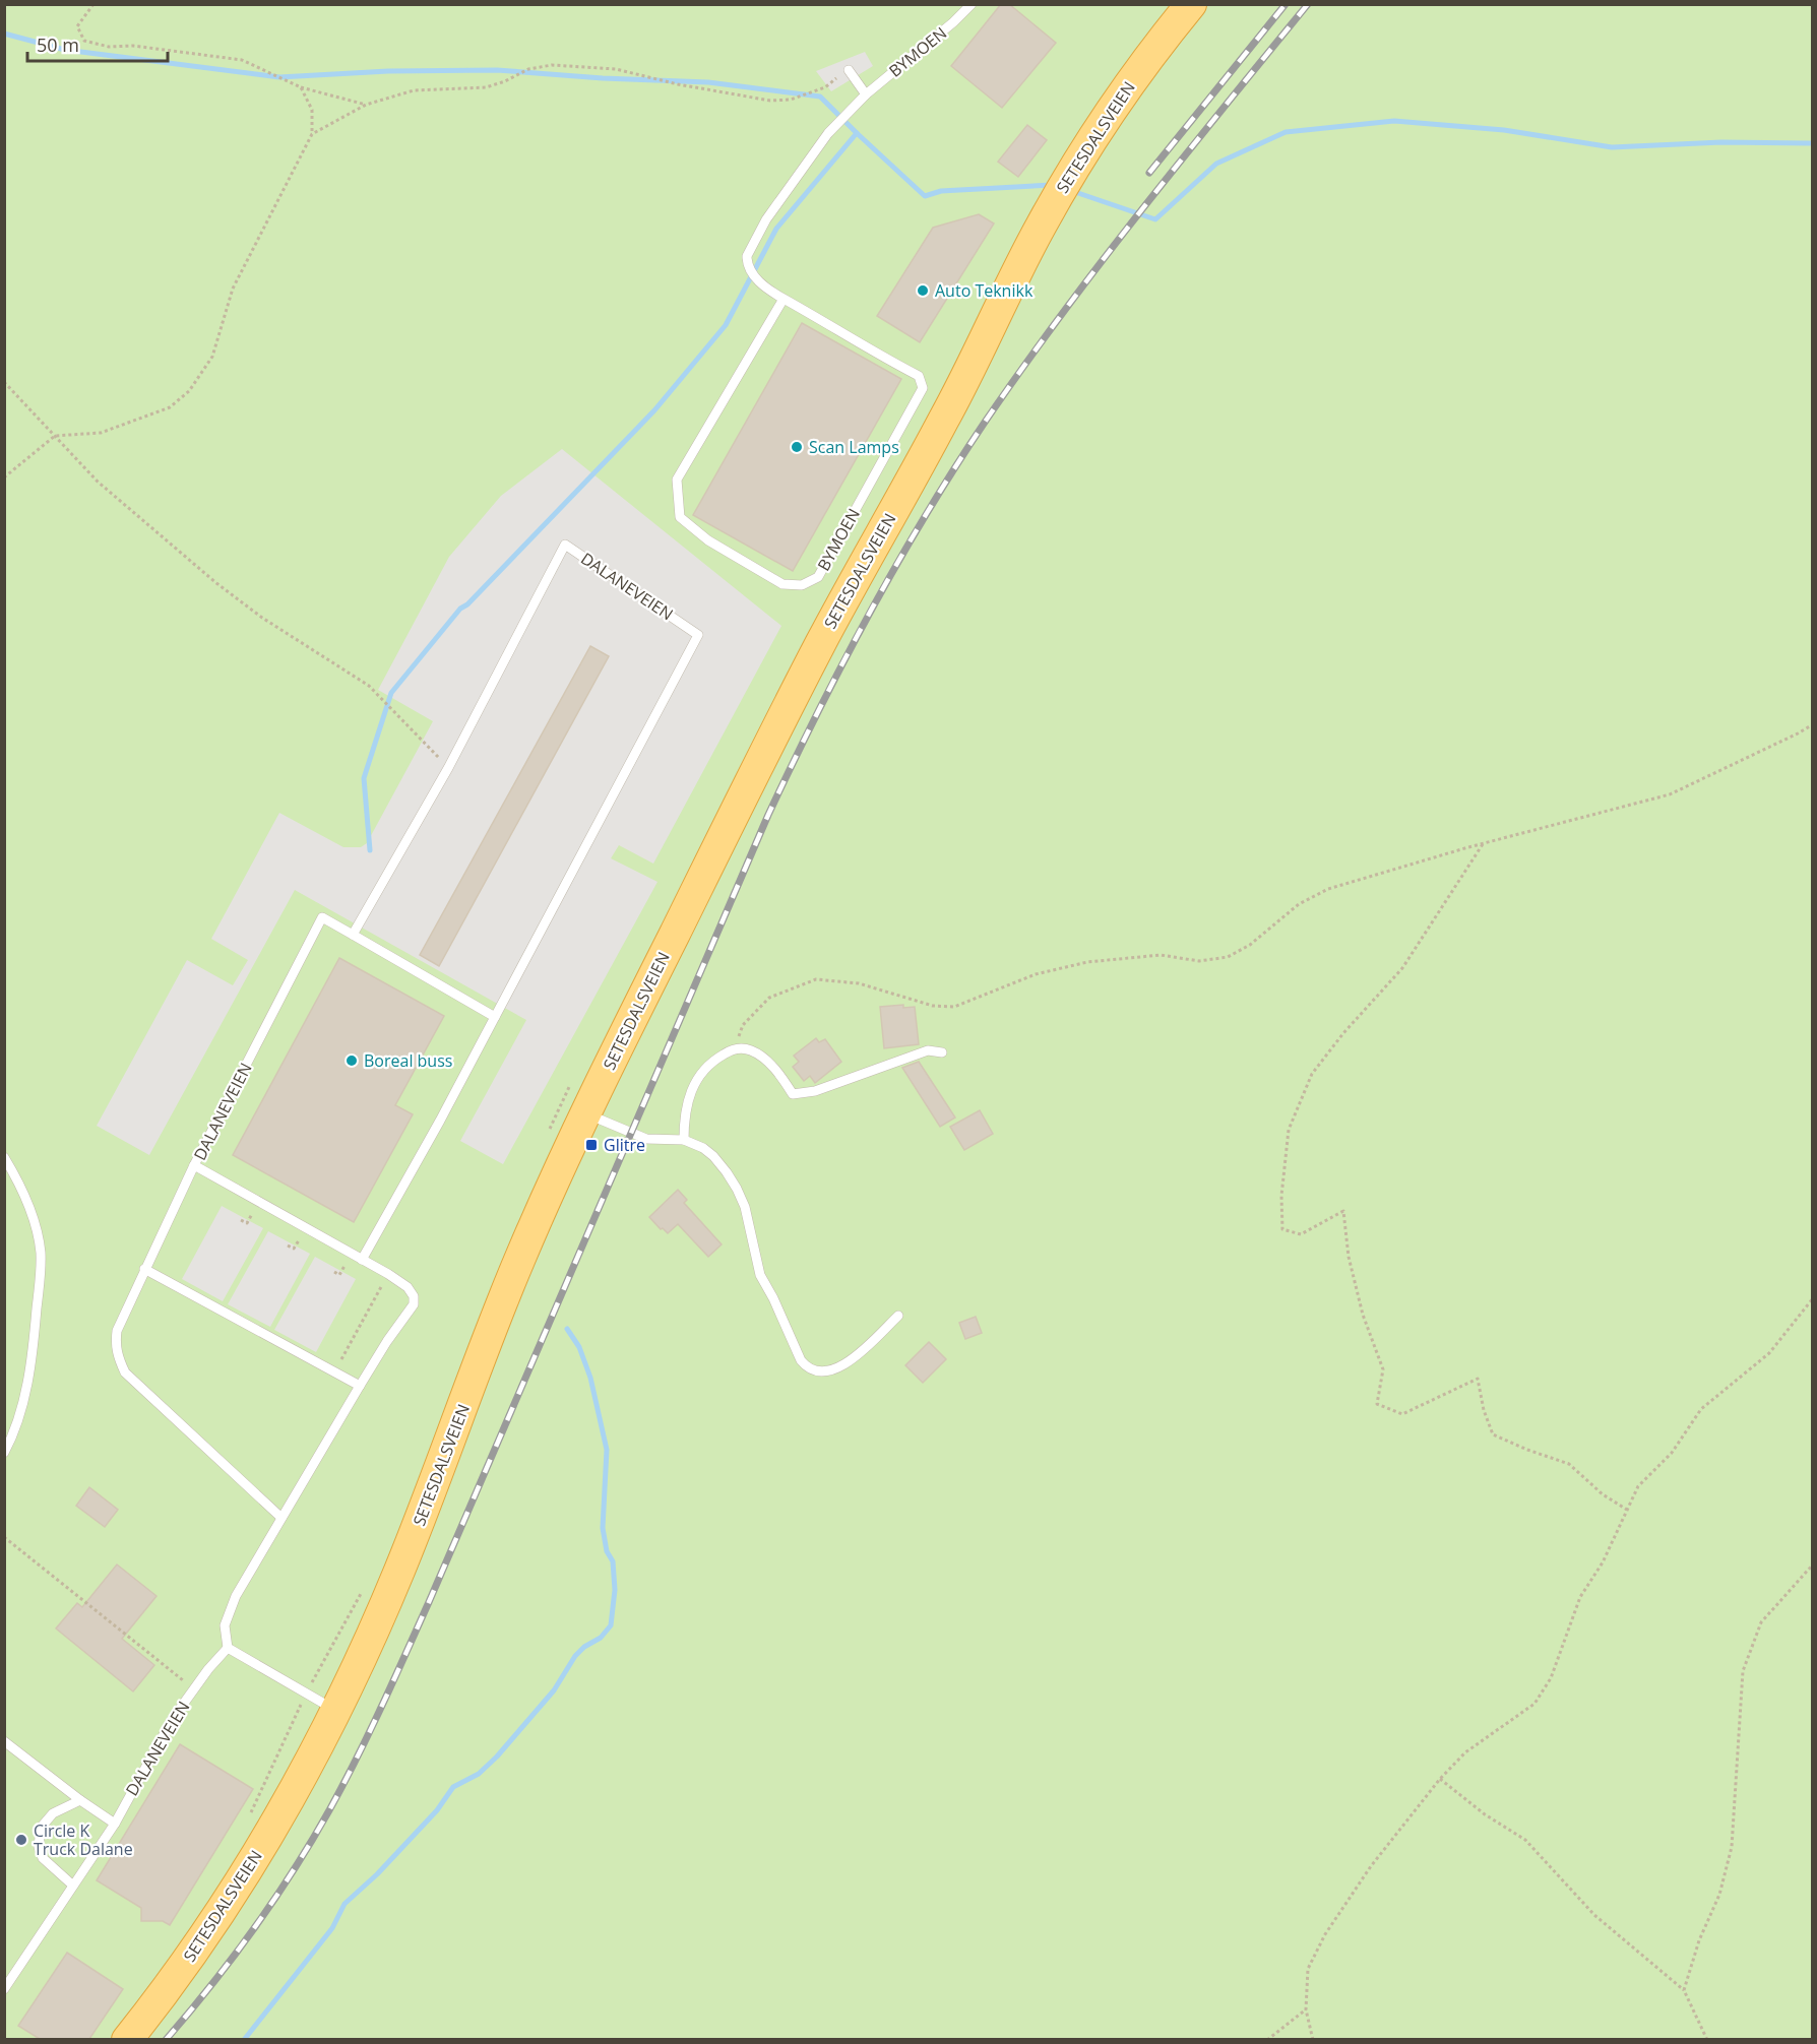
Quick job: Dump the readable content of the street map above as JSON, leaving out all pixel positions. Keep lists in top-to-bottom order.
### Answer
{
  "streets": {
    "highway": ["SETESDALSVEIEN"],
    "lane": ["BYMOEN", "DALANEVEIEN"]
  },
  "places": {
    "other": [
      "Auto Teknikk",
      "Scan Lamps",
      "Boreal buss",
      "Circle K Truck Dalane"
    ],
    "transit": ["Glitre"]
  },
  "scale_bar": "50 m"
}
